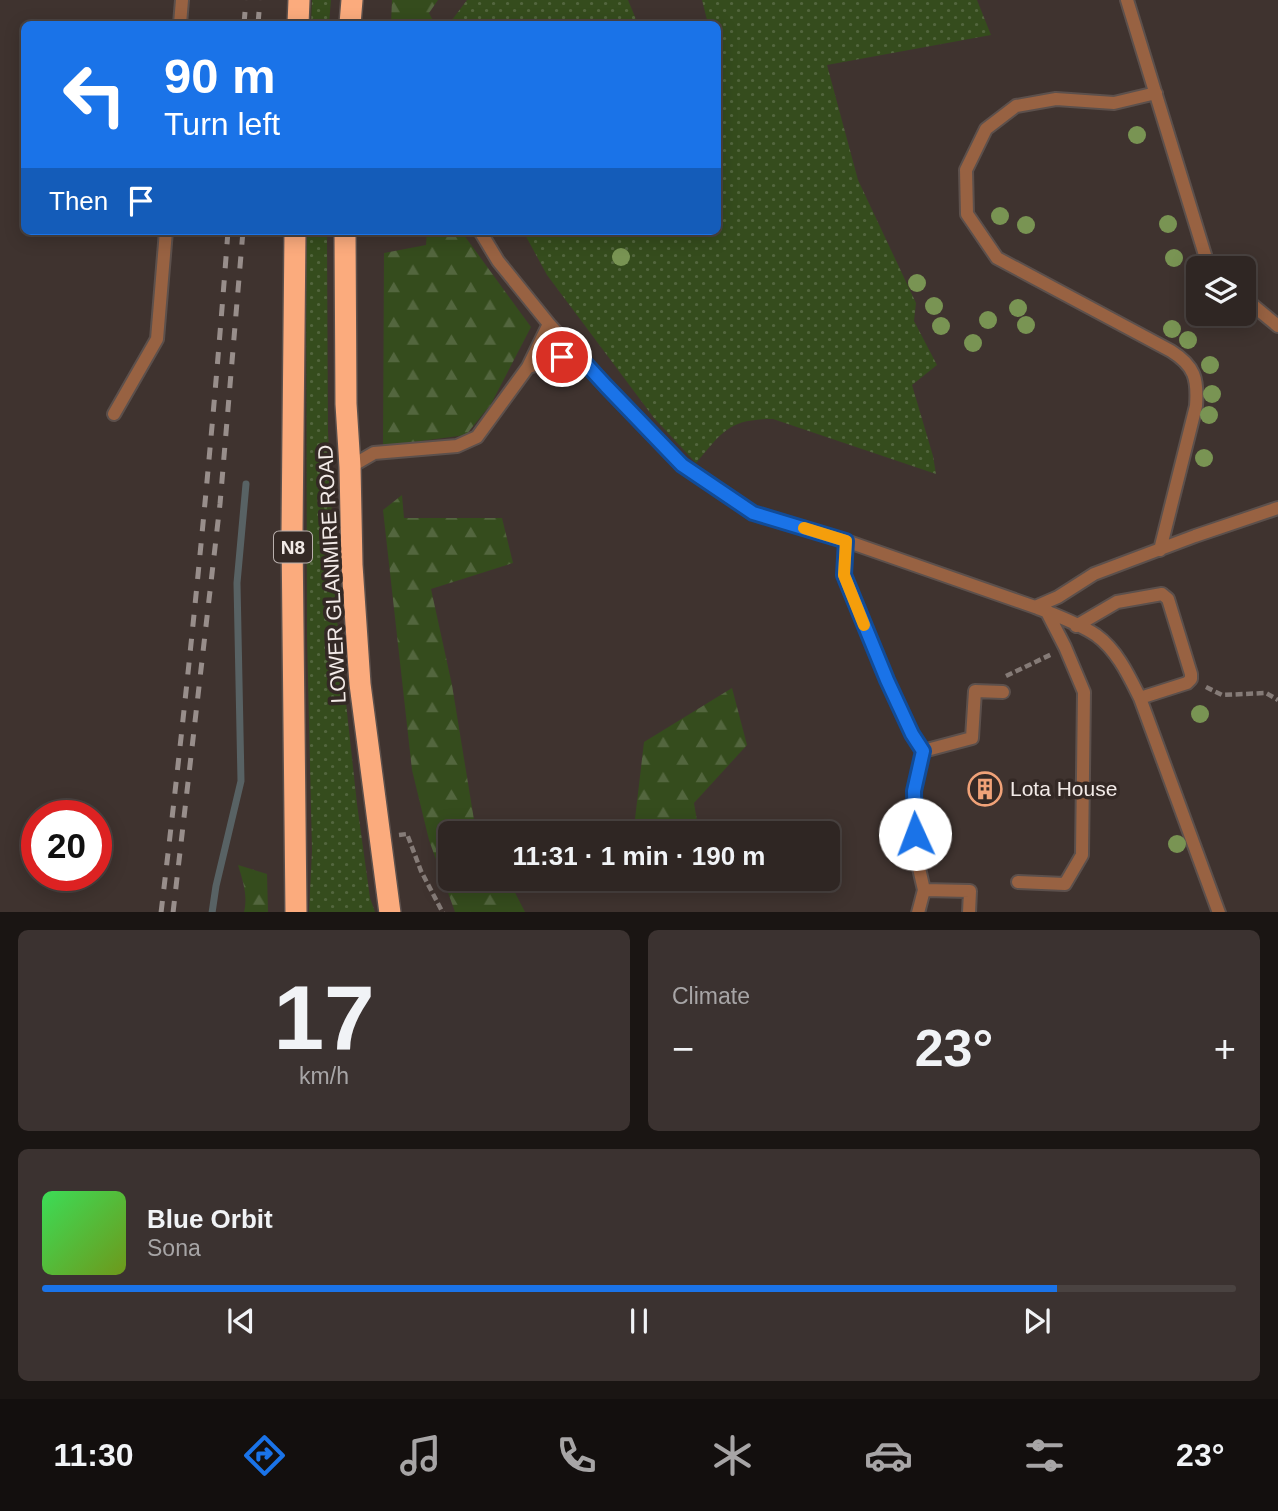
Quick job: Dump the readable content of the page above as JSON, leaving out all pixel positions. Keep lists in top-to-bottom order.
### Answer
{
  "streets": {
    "highway": ["N8", "LOWER GLANMIRE ROAD"]
  },
  "places": {
    "building": ["Lota House"]
  },
  "page": {
    "turn": ["90 m", "Turn left"],
    "then": "Then",
    "limit": "20",
    "trip": "11:31 · 1 min · 190 m",
    "tile": [
      ["17", "km/h"],
      "Climate"
    ],
    "heat": ["−", "23°", "+"],
    "song": ["Blue Orbit", "Sona"],
    "tabs": ["11:30", "23°"]
  }
}
